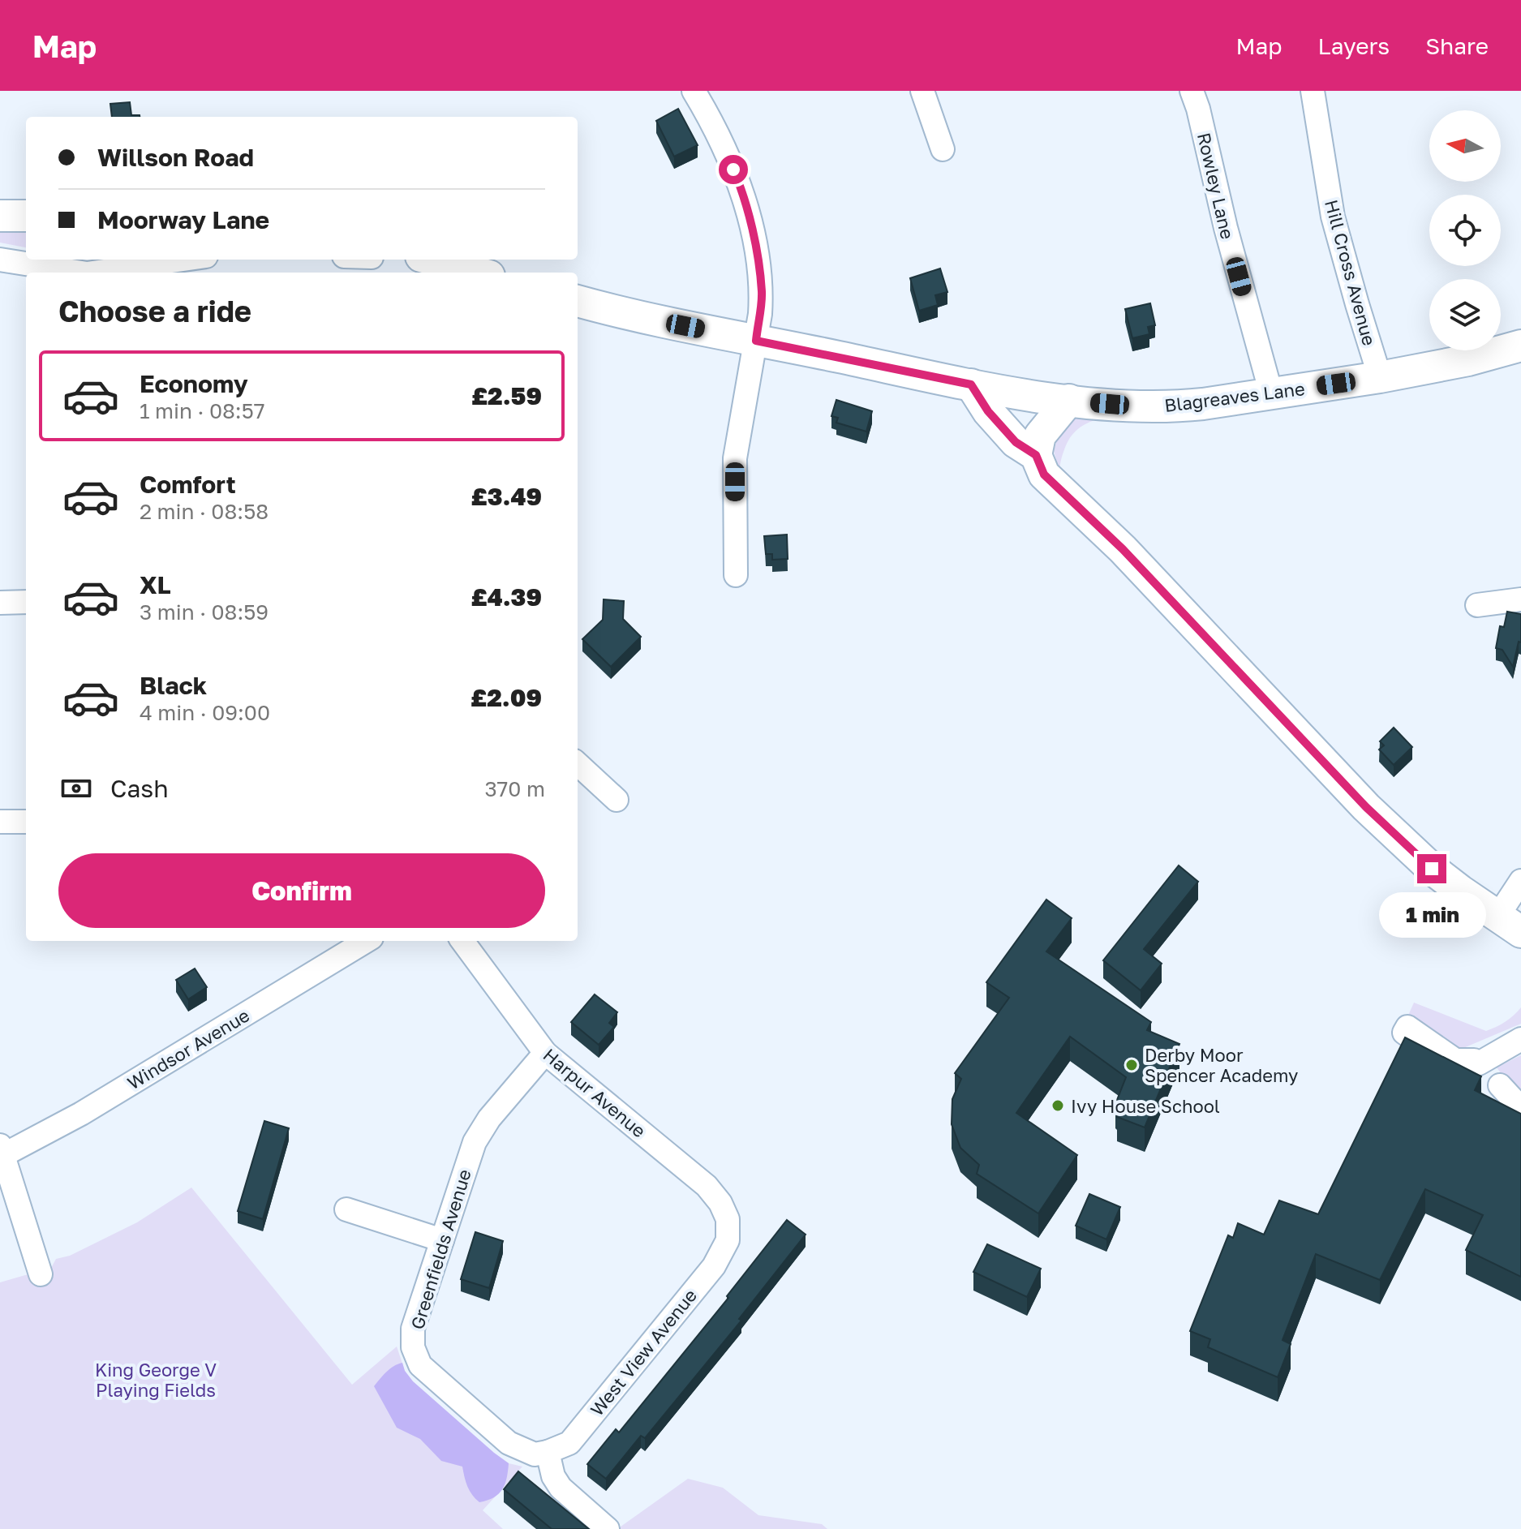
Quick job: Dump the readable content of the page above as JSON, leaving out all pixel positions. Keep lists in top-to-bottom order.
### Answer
{
  "streets": {
    "street": [
      "Rowley Lane",
      "Hill Cross Avenue",
      "Blagreaves Lane",
      "Windsor Avenue",
      "Harpur Avenue",
      "Greenfields Avenue",
      "West View Avenue"
    ]
  },
  "crossings": [
    ["Rowley Lane", "Blagreaves Lane"],
    ["Hill Cross Avenue", "Blagreaves Lane"],
    ["Harpur Avenue", "Greenfields Avenue"],
    ["Harpur Avenue", "West View Avenue"],
    ["Greenfields Avenue", "West View Avenue"]
  ],
  "parks": ["King George V Playing Fields"],
  "places": ["Derby Moor Spencer Academy", "Ivy House School"],
  "north": "left",
  "page": {
    "header": "Map",
    "nav": ["Map", "Layers", "Share"],
    "banner": ["Willson Road", "Moorway Lane"],
    "heading": "Choose a ride",
    "list": [
      {
        "name": "Economy",
        "note": "1 min · 08:57",
        "value": "£2.59"
      },
      {
        "name": "Comfort",
        "note": "2 min · 08:58",
        "value": "£3.49"
      },
      {
        "name": "XL",
        "note": "3 min · 08:59",
        "value": "£4.39"
      },
      {
        "name": "Black",
        "note": "4 min · 09:00",
        "value": "£2.09"
      }
    ],
    "pay": ["Cash", "370 m"],
    "buttons": "Confirm",
    "bubble": "1 min"
  }
}
